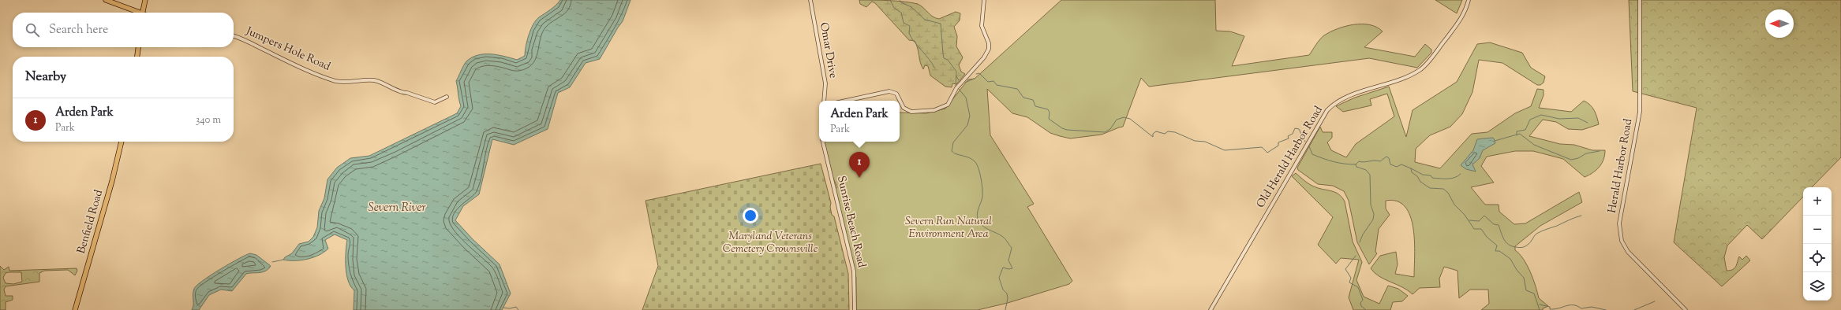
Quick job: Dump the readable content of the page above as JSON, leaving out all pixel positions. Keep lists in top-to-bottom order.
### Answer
{
  "streets": {
    "main road": ["Benfield Road"],
    "street": [
      "Jumpers Hole Road",
      "Omar Drive",
      "Old Herald Harbor Road",
      "Herald Harbor Road",
      "Sunrise Beach Road"
    ]
  },
  "water": ["Severn River"],
  "parks": ["Severn Run Natural Environment Area", "Maryland Veterans Cemetery Crownsville"],
  "north": "left",
  "page": {
    "search": "Search here",
    "heading": "Nearby",
    "list": [
      {
        "mark": "1",
        "name": "Arden Park",
        "note": "Park",
        "value": "340 m"
      }
    ],
    "popup": ["Arden Park", "Park"],
    "pins": "1",
    "map_buttons": ["+", "−"]
  }
}
